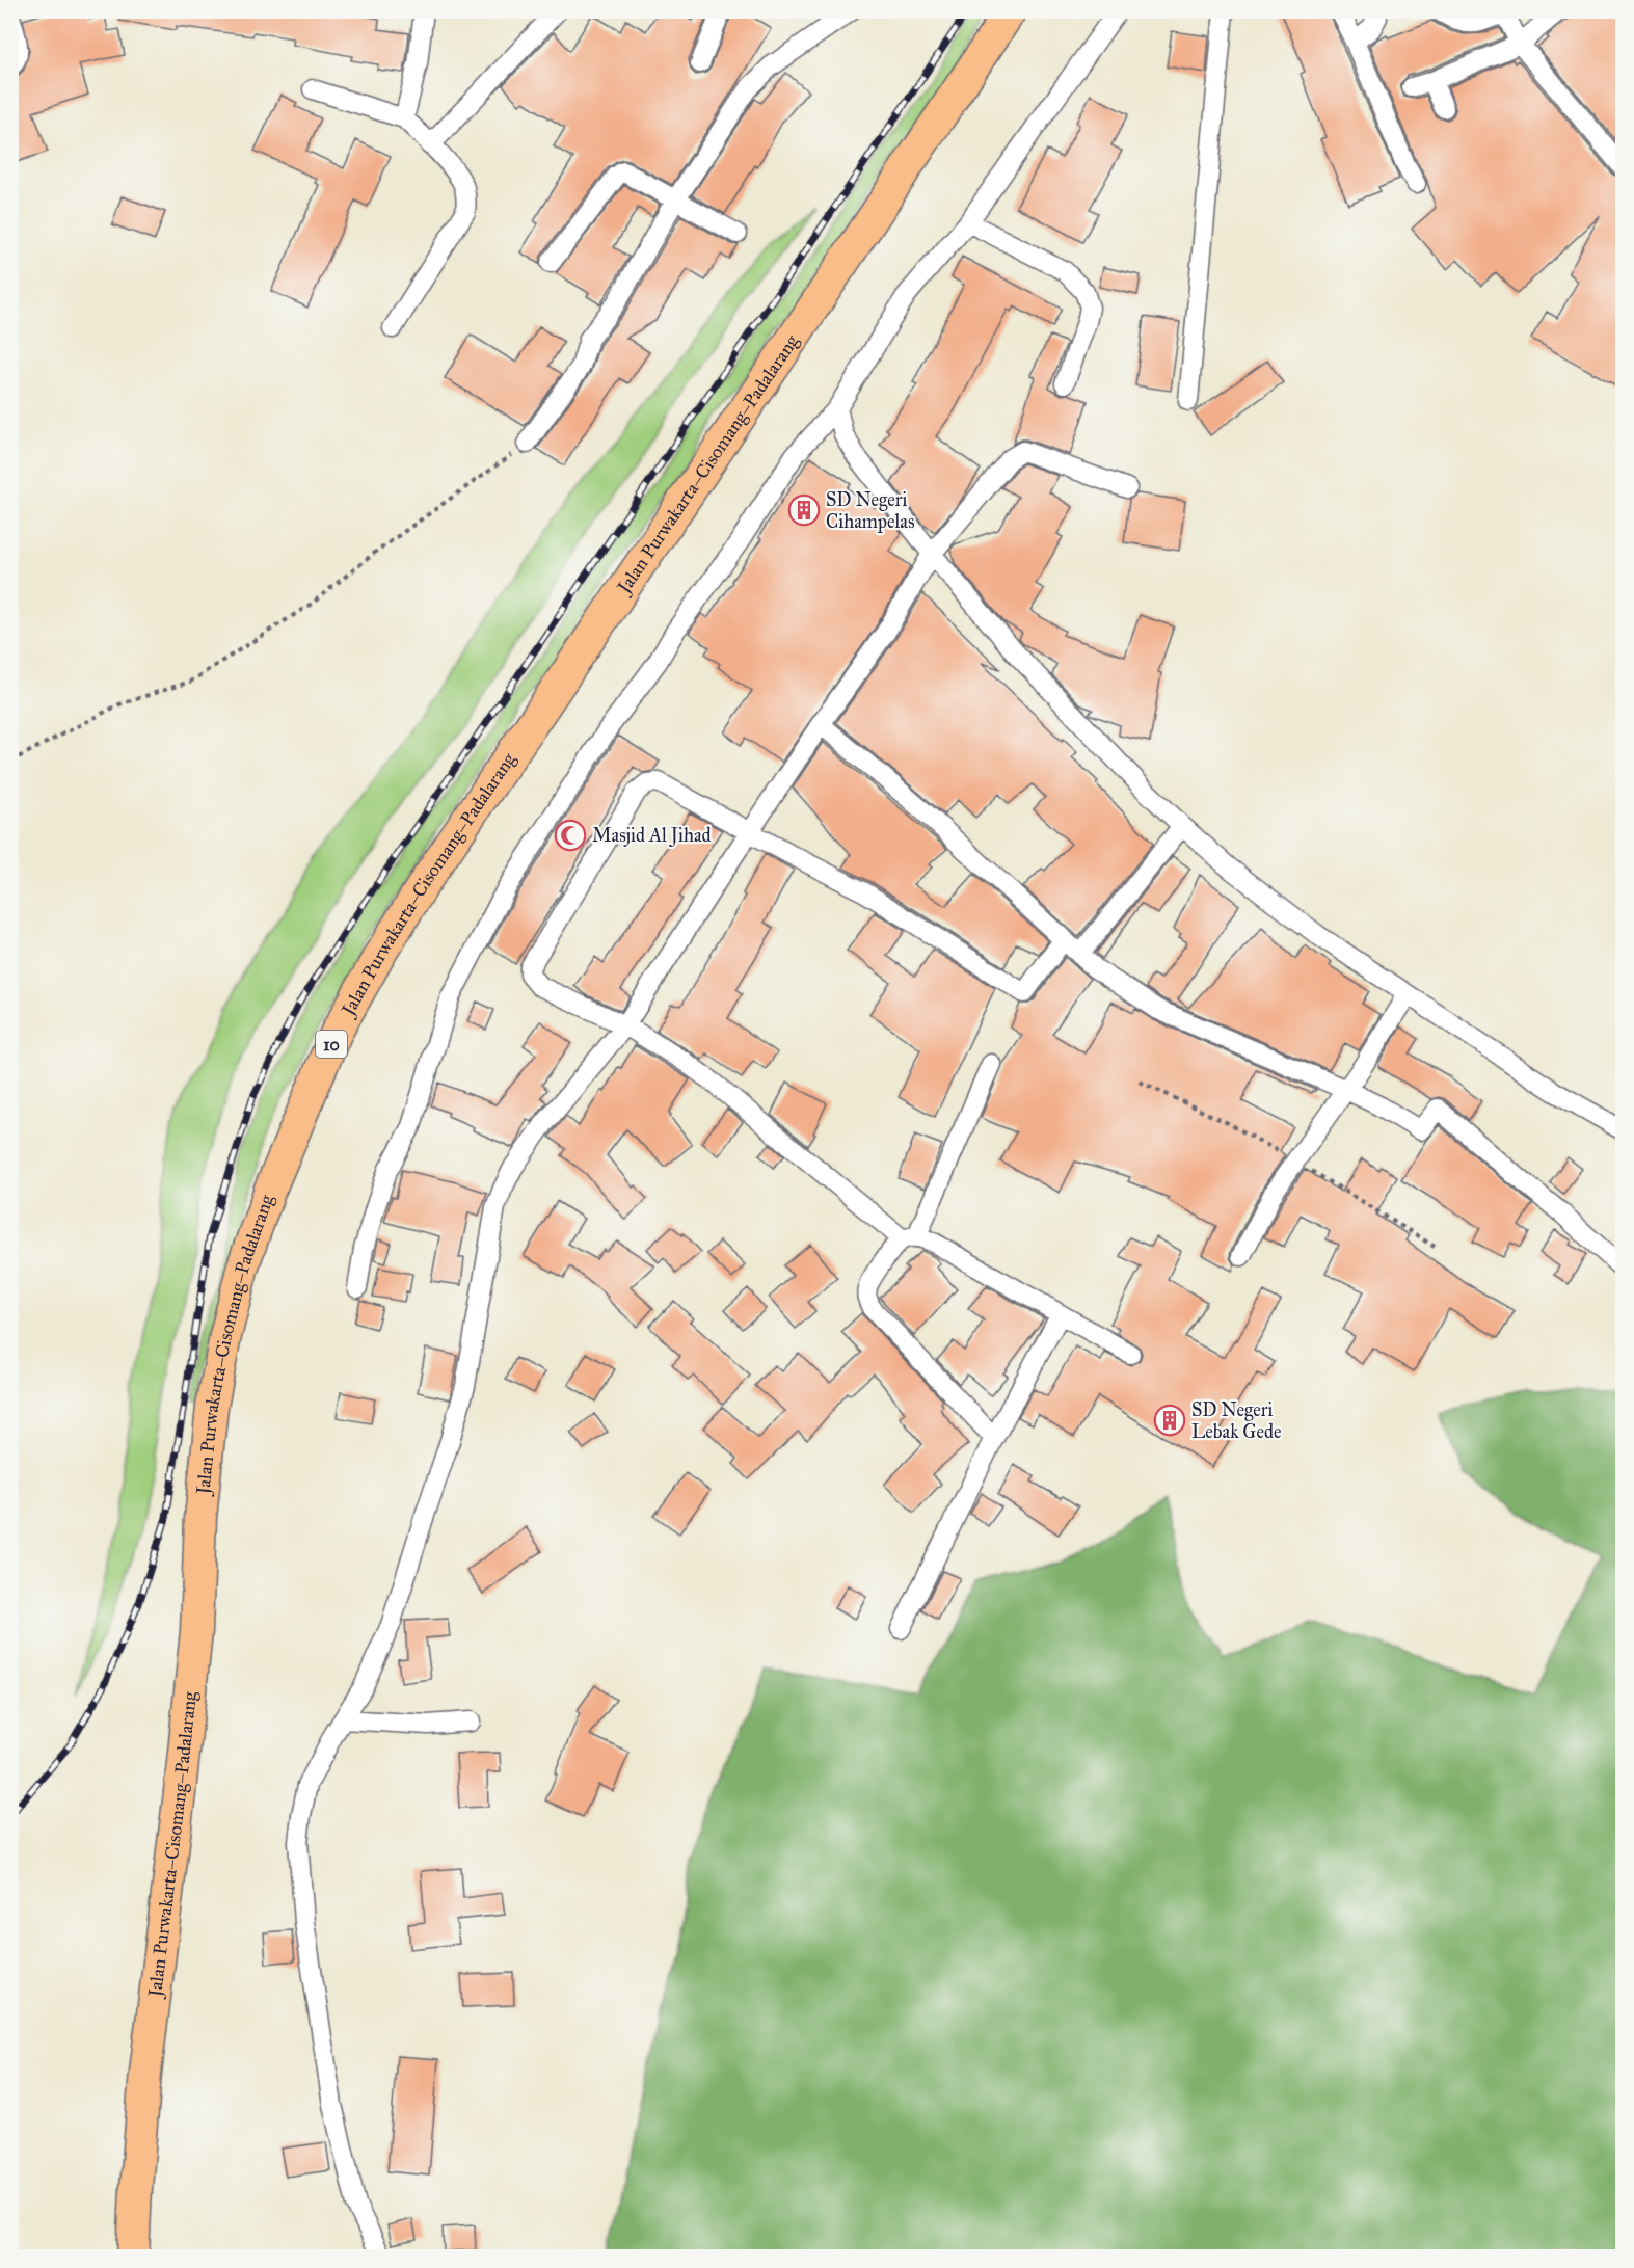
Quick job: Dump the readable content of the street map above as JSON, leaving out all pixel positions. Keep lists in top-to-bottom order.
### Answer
{
  "streets": {
    "highway": ["Jalan Purwakarta–Cisomang–Padalarang", "10"]
  },
  "places": {
    "building": ["SD Negeri Cihampelas", "SD Negeri Lebak Gede"],
    "mosque": ["Masjid Al Jihad"]
  }
}
